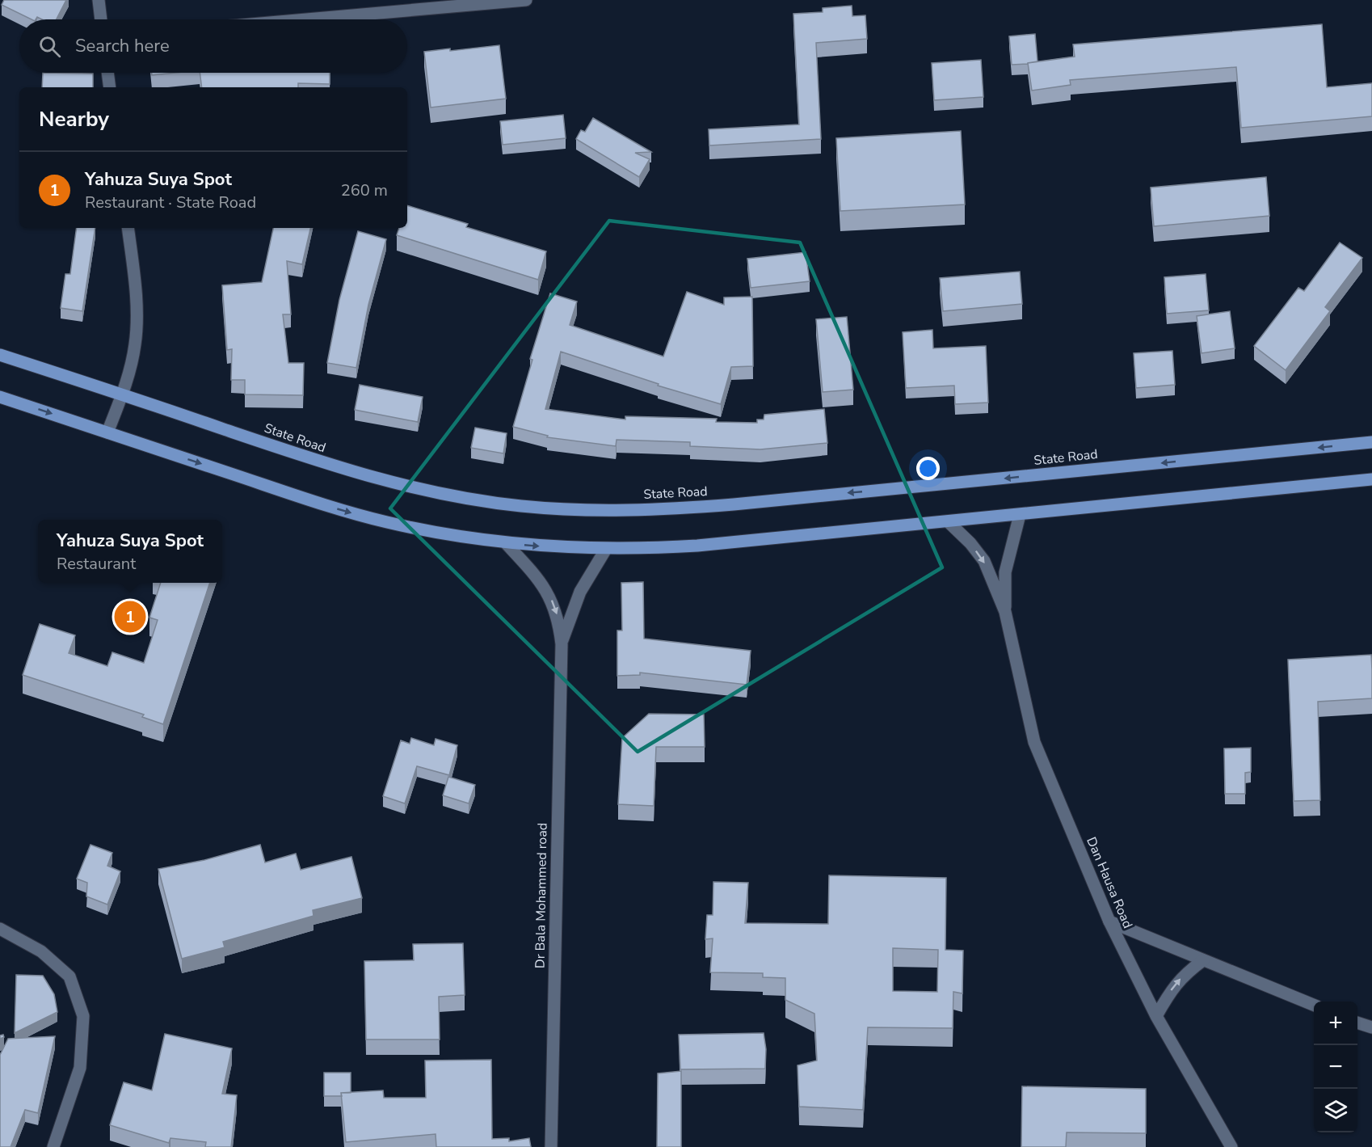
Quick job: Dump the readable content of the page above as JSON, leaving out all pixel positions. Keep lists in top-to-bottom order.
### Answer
{
  "streets": {
    "main road": ["State Road"],
    "street": ["Dan Hausa Road", "Dr Bala Mohammed road"]
  },
  "page": {
    "search": "Search here",
    "heading": "Nearby",
    "list": [
      {
        "mark": "1",
        "name": "Yahuza Suya Spot",
        "note": "Restaurant · State Road",
        "value": "260 m"
      }
    ],
    "popup": ["Yahuza Suya Spot", "Restaurant"],
    "pins": "1",
    "map_buttons": ["+", "−"]
  }
}
